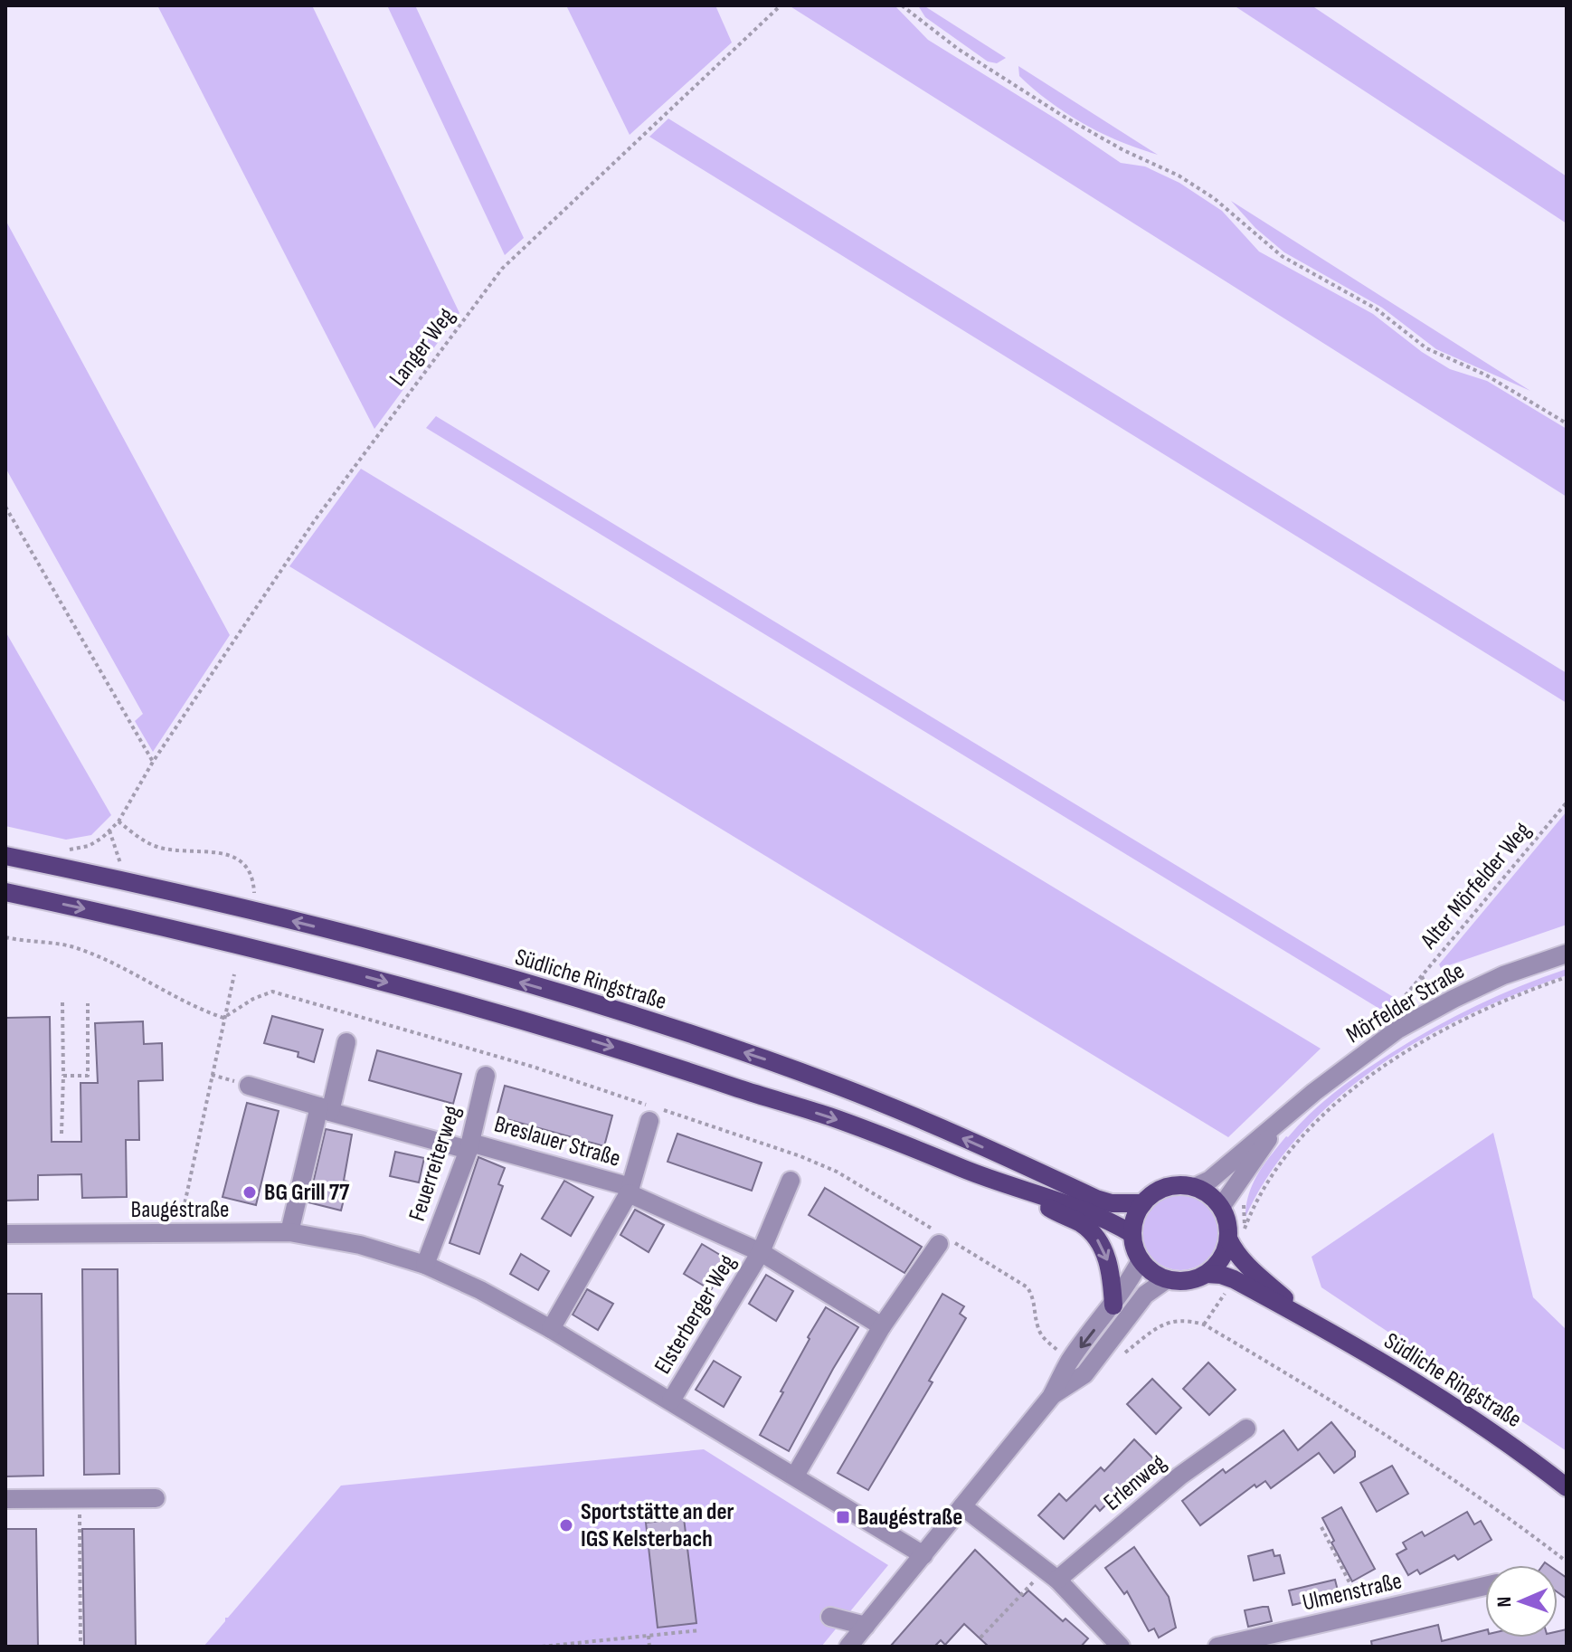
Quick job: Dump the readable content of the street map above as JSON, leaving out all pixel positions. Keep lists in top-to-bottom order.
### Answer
{
  "streets": {
    "main road": ["Südliche Ringstraße"],
    "street": [
      "Mörfelder Straße",
      "Breslauer Straße",
      "Feuerreiterweg",
      "Baugéstraße",
      "Elsterberger Weg",
      "Erlenweg",
      "Ulmenstraße"
    ],
    "path": ["Langer Weg", "Alter Mörfelder Weg"]
  },
  "crossings": [
    ["Alter Mörfelder Weg", "Mörfelder Straße"],
    ["Südliche Ringstraße", "Mörfelder Straße"],
    ["Breslauer Straße", "Feuerreiterweg"],
    ["Breslauer Straße", "Elsterberger Weg"],
    ["Feuerreiterweg", "Baugéstraße"],
    ["Baugéstraße", "Elsterberger Weg"]
  ],
  "places": {
    "other": ["BG Grill 77", "Sportstätte an der IGS Kelsterbach"],
    "transit": ["Baugéstraße"]
  },
  "north": "left"
}
